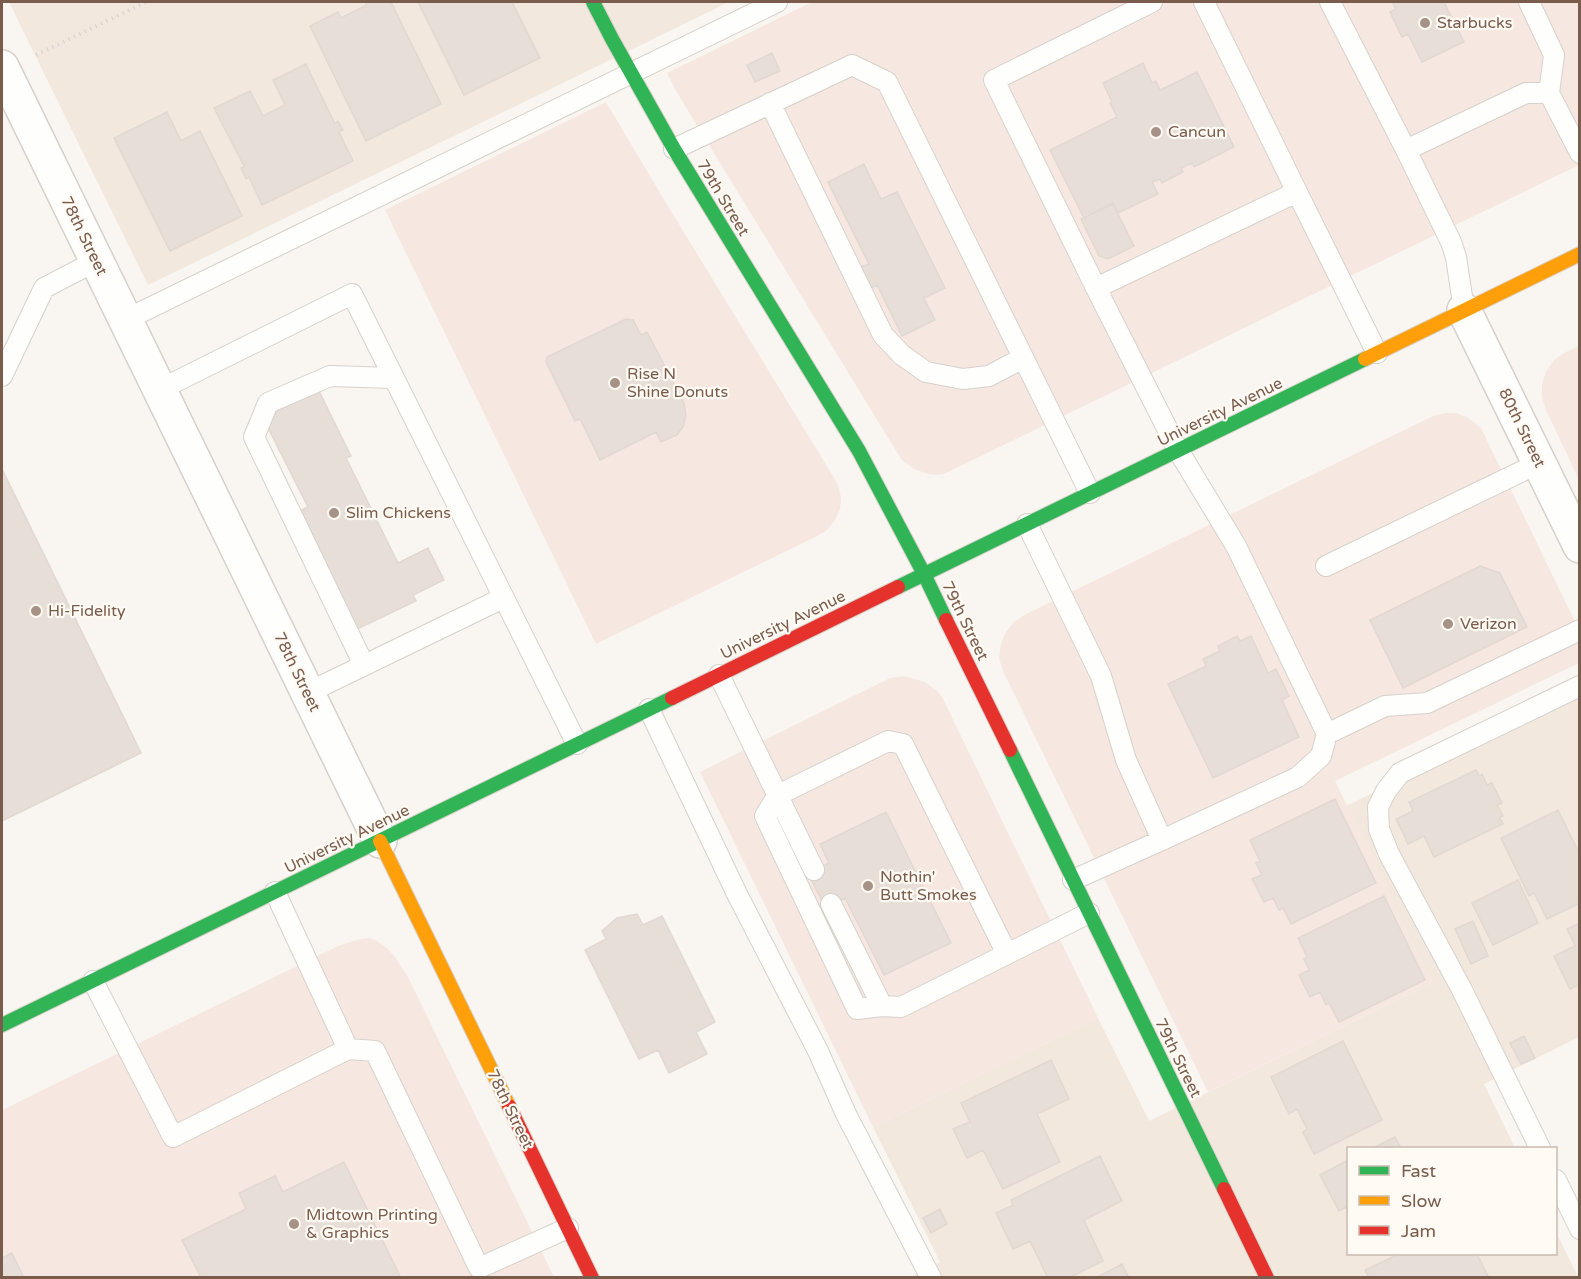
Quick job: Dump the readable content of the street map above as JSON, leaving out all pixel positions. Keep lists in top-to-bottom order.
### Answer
{
  "streets": {
    "street": [
      "79th Street",
      "78th Street",
      "University Avenue",
      "80th Street"
    ]
  },
  "crossings": [
    ["79th Street", "University Avenue"],
    ["78th Street", "University Avenue"],
    ["University Avenue", "80th Street"]
  ],
  "places": [
    "Starbucks",
    "Cancun",
    "Rise N Shine Donuts",
    "Slim Chickens",
    "Hi-Fidelity",
    "Verizon",
    "Nothin' Butt Smokes",
    "Midtown Printing & Graphics"
  ],
  "legend": ["Fast", "Slow", "Jam"]
}
